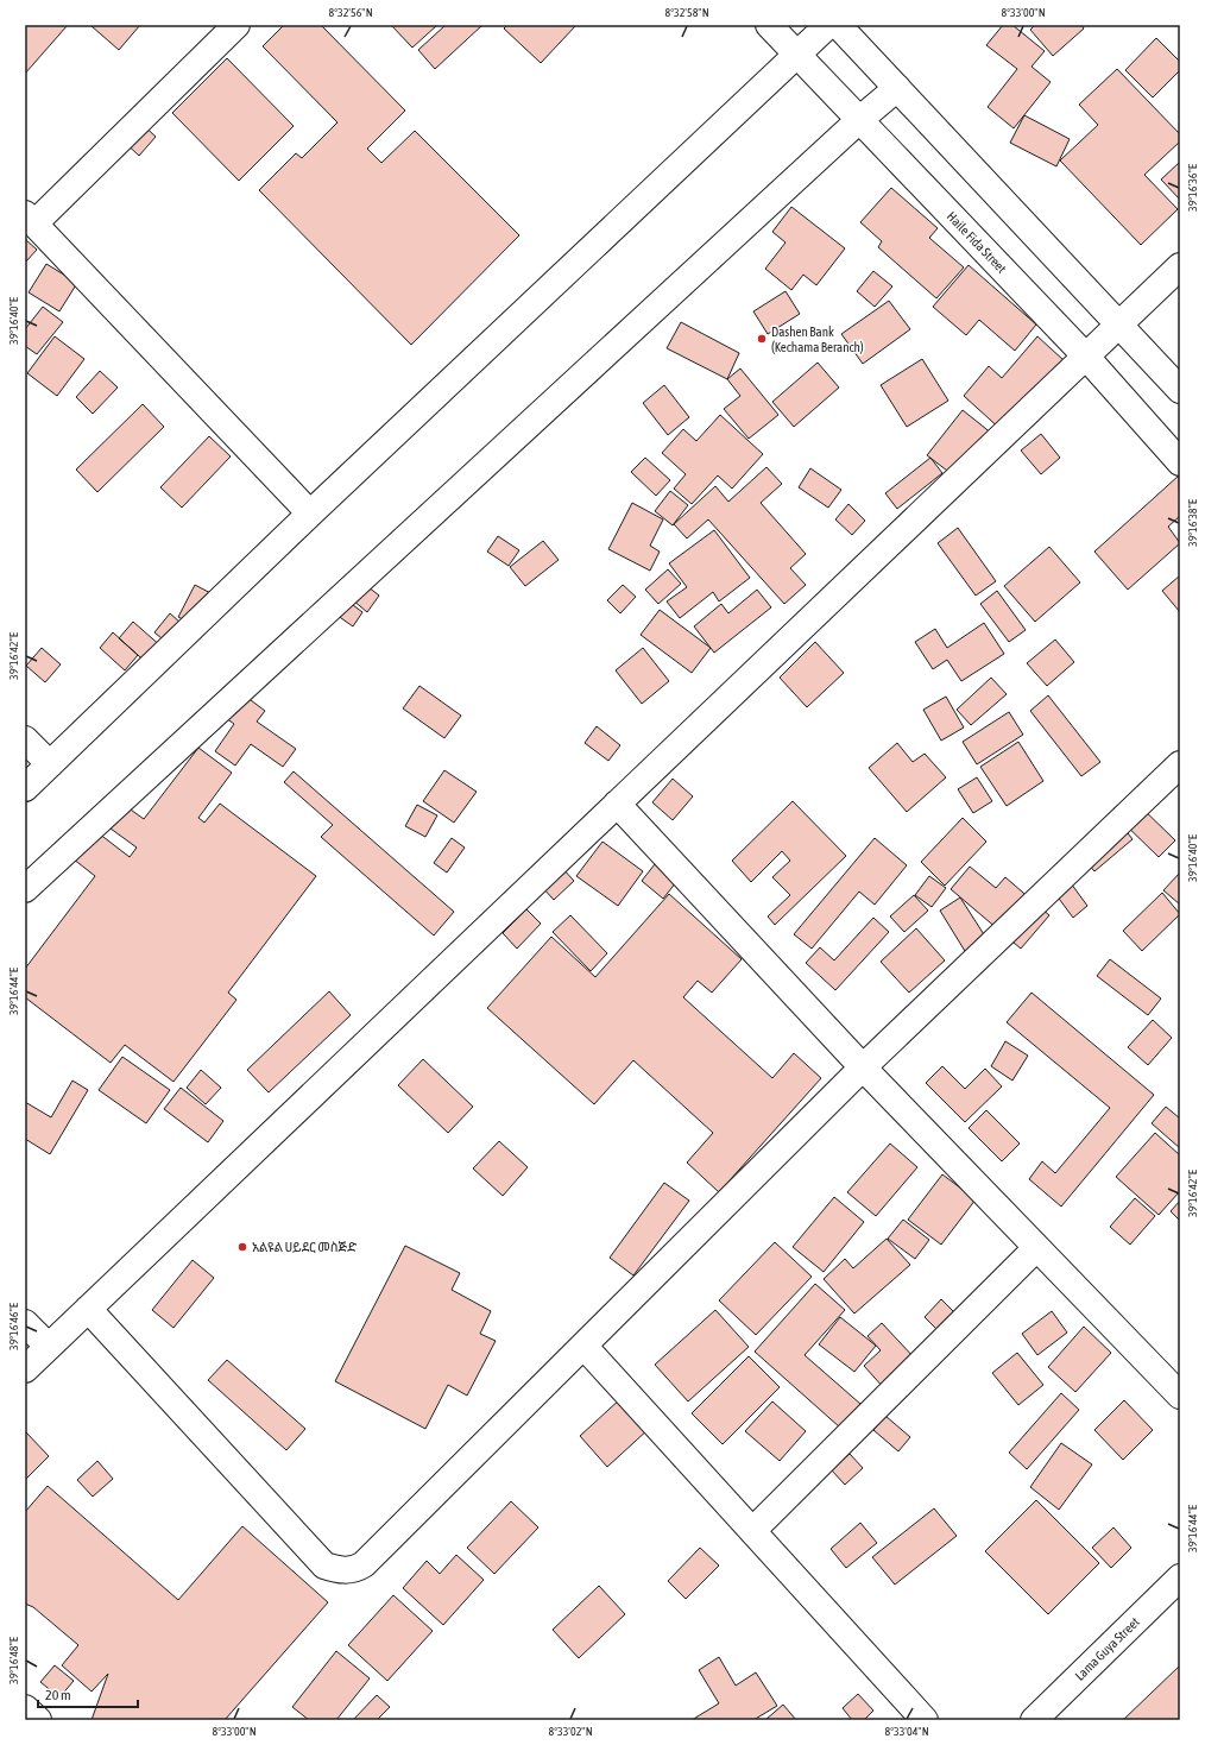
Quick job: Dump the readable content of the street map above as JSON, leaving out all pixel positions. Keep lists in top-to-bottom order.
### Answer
{
  "streets": {
    "street": ["Haile Fida Street", "Lama Guya Street"]
  },
  "places": ["Dashen Bank (Kechama Beranch)", "አልዩል ሀይደር መስጅድ"],
  "scale_bar": "20 m",
  "coordinates": [
    "8°32'56\"N",
    "8°32'58\"N",
    "8°33'00\"N",
    "39°16'36\"E",
    "39°16'40\"E",
    "39°16'38\"E",
    "39°16'42\"E",
    "39°16'44\"E",
    "39°16'46\"E",
    "39°16'48\"E",
    "8°33'02\"N",
    "8°33'04\"N"
  ]
}
